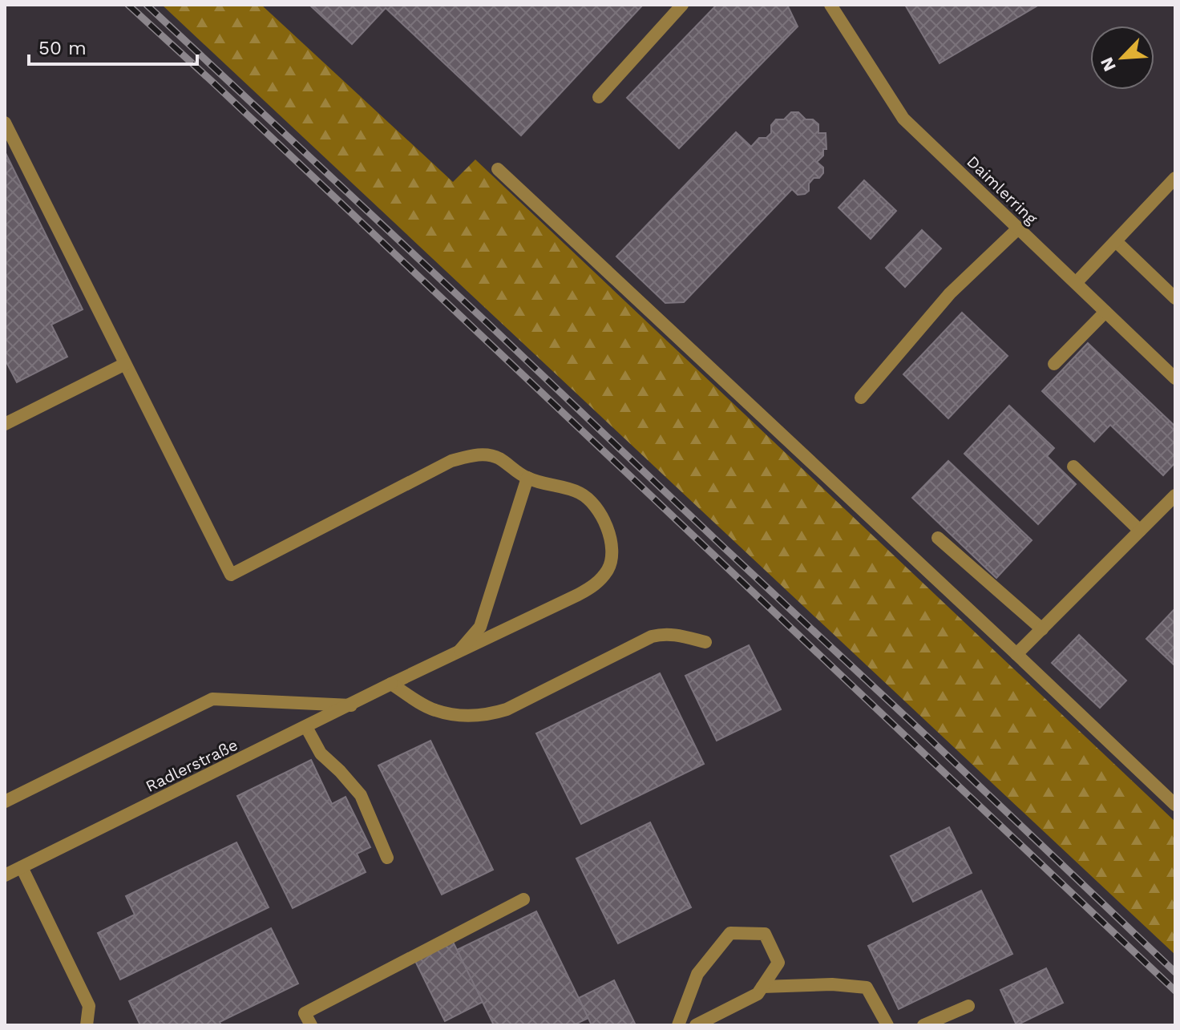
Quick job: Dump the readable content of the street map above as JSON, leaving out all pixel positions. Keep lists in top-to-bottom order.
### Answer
{
  "streets": {
    "street": ["Daimlerring", "Radlerstraße"]
  },
  "scale_bar": "50 m",
  "north": "bottom left"
}
